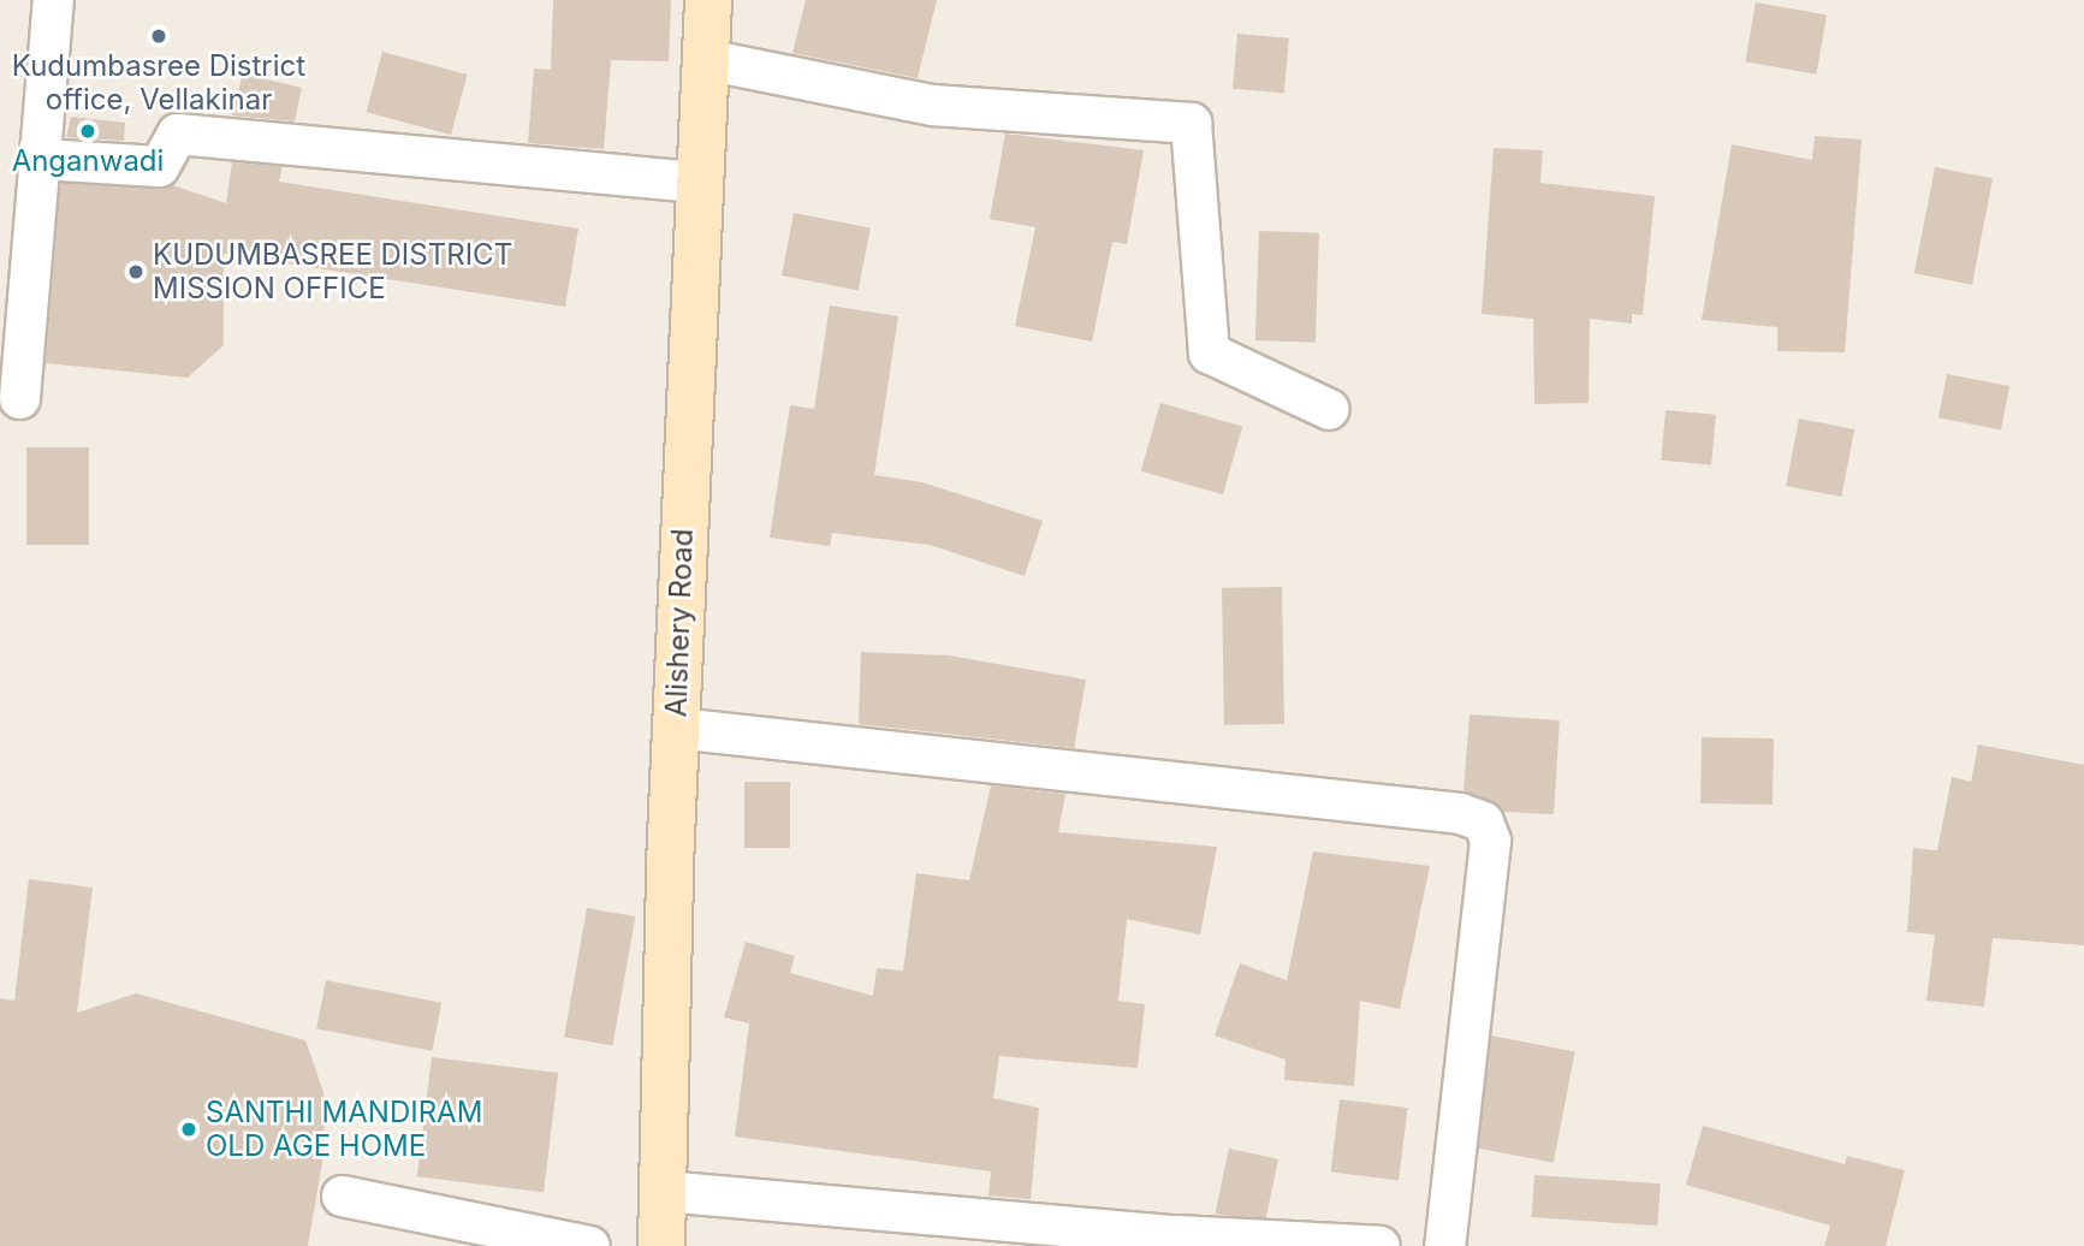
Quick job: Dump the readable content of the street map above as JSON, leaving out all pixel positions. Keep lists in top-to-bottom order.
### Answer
{
  "streets": {
    "main road": ["Alishery Road"]
  },
  "places": [
    "Kudumbasree District office, Vellakinar",
    "Anganwadi",
    "KUDUMBASREE DISTRICT MISSION OFFICE",
    "SANTHI MANDIRAM OLD AGE HOME"
  ]
}
